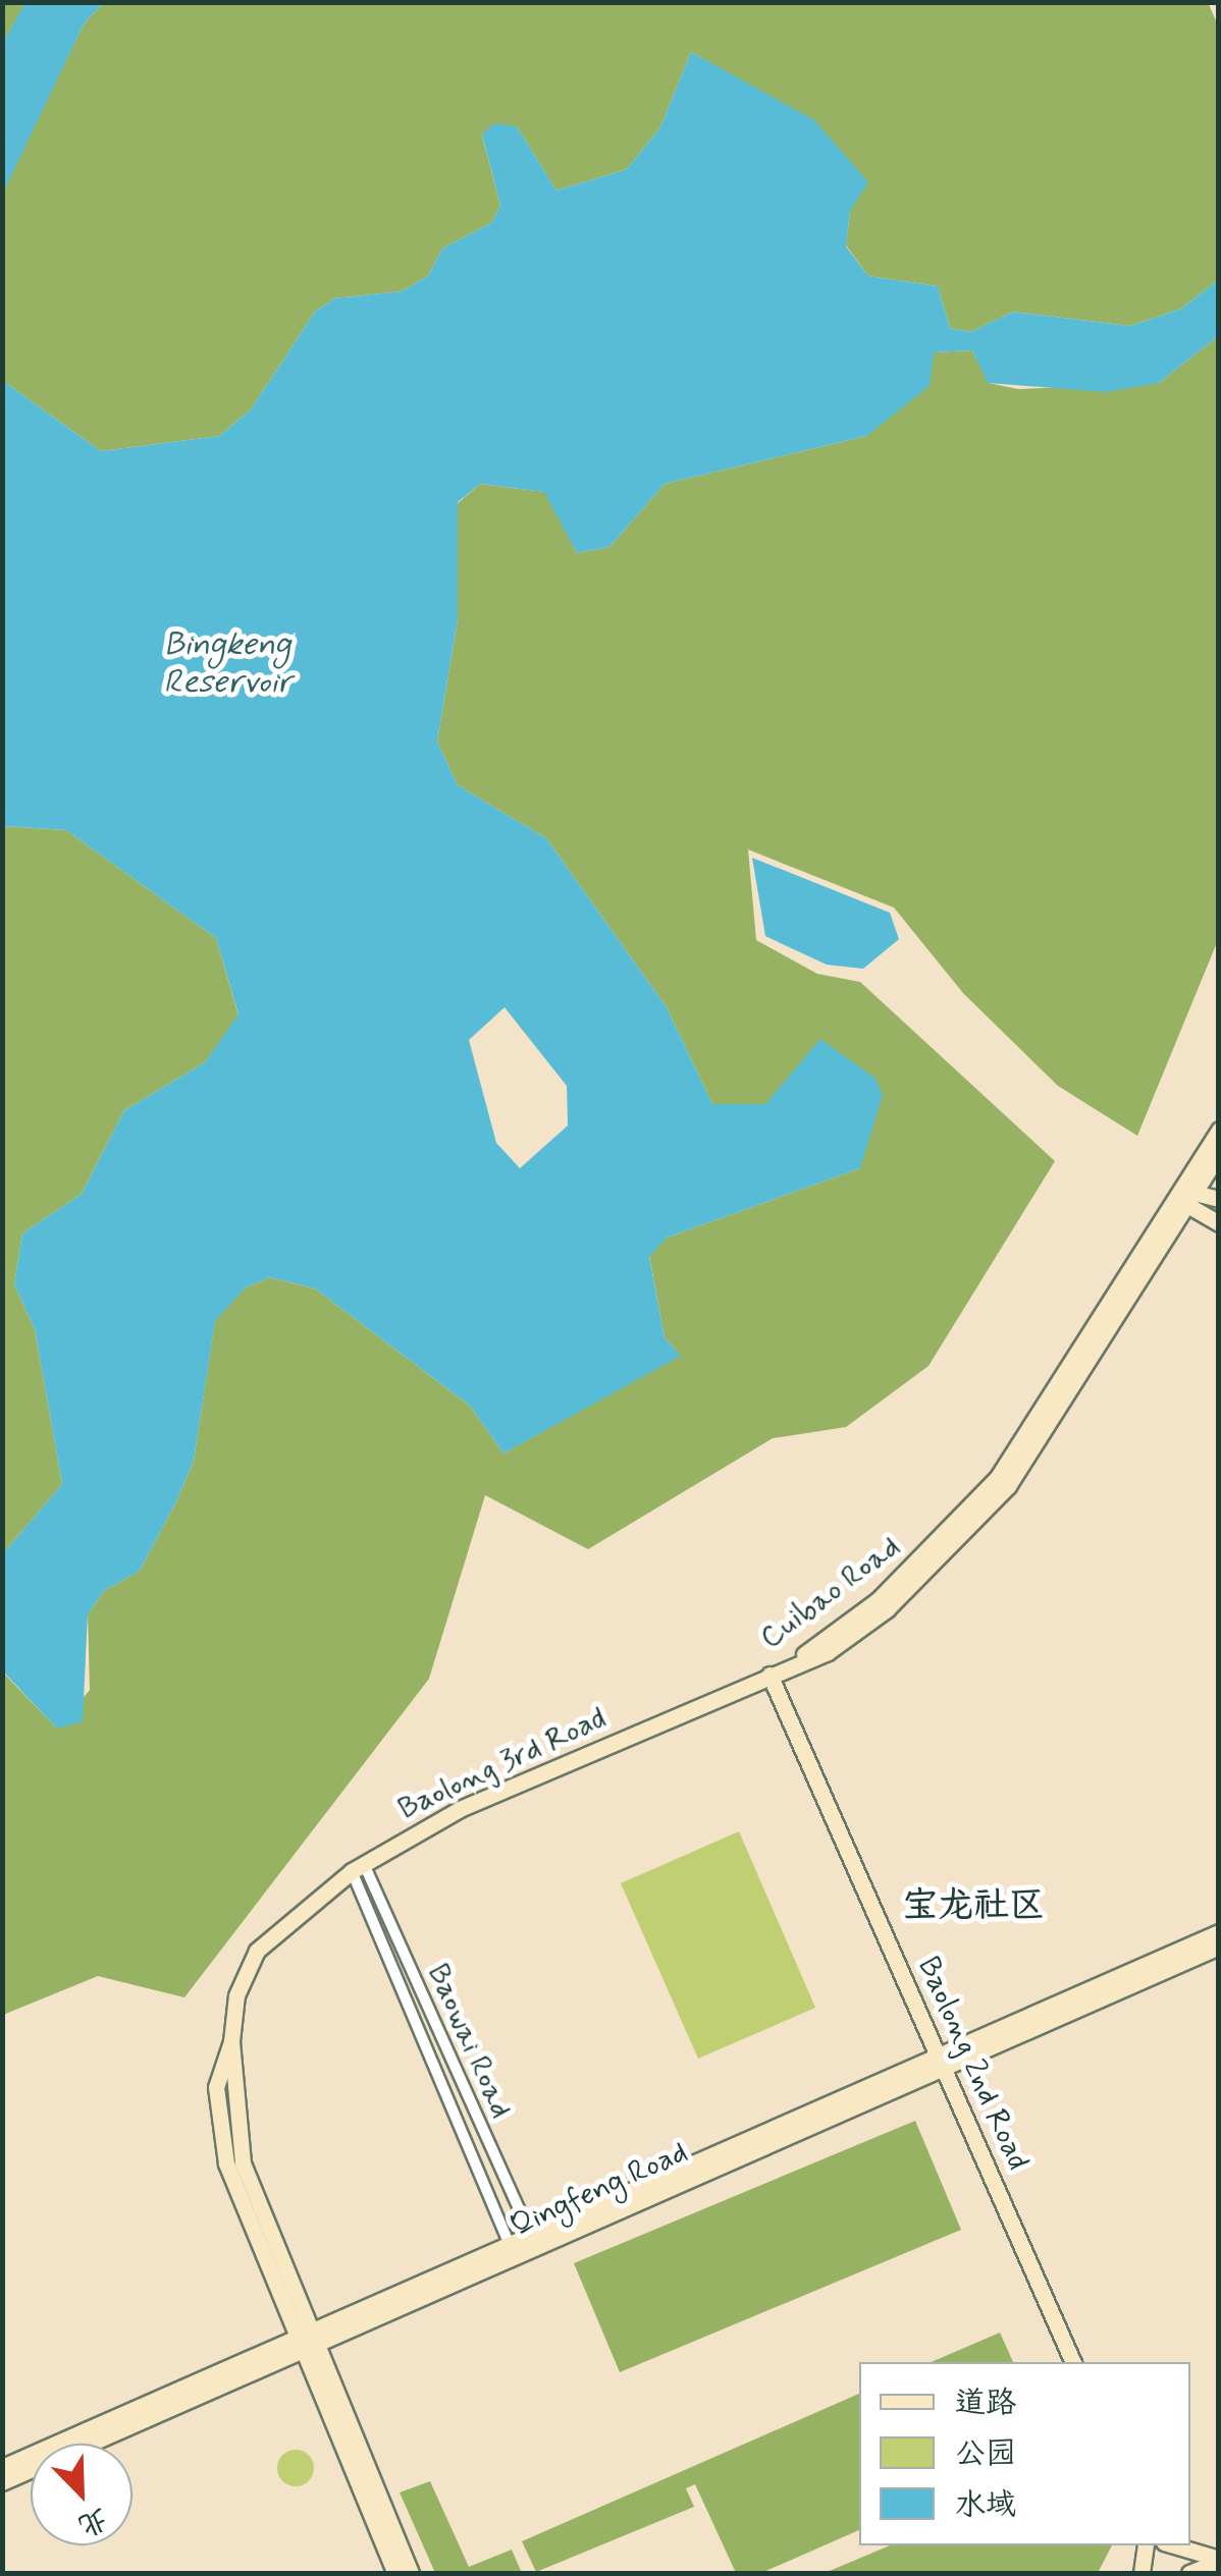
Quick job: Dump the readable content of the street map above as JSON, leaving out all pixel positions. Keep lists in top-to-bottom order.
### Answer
{
  "streets": {
    "street": [
      "Cuibao Road",
      "Baolong 3rd Road",
      "Baowai Road",
      "Baolong 2nd Road",
      "Qingfeng Road"
    ]
  },
  "crossings": [
    ["Cuibao Road", "Baolong 3rd Road"],
    ["Cuibao Road", "Baolong 2nd Road"],
    ["Baolong 3rd Road", "Baowai Road"],
    ["Baolong 3rd Road", "Baolong 2nd Road"],
    ["Baolong 3rd Road", "Qingfeng Road"],
    ["Baowai Road", "Qingfeng Road"],
    ["Baolong 2nd Road", "Qingfeng Road"]
  ],
  "districts": ["宝龙社区"],
  "water": ["Bingkeng Reservoir"],
  "legend": ["道路", "公园", "水域"],
  "north": "bottom right"
}
